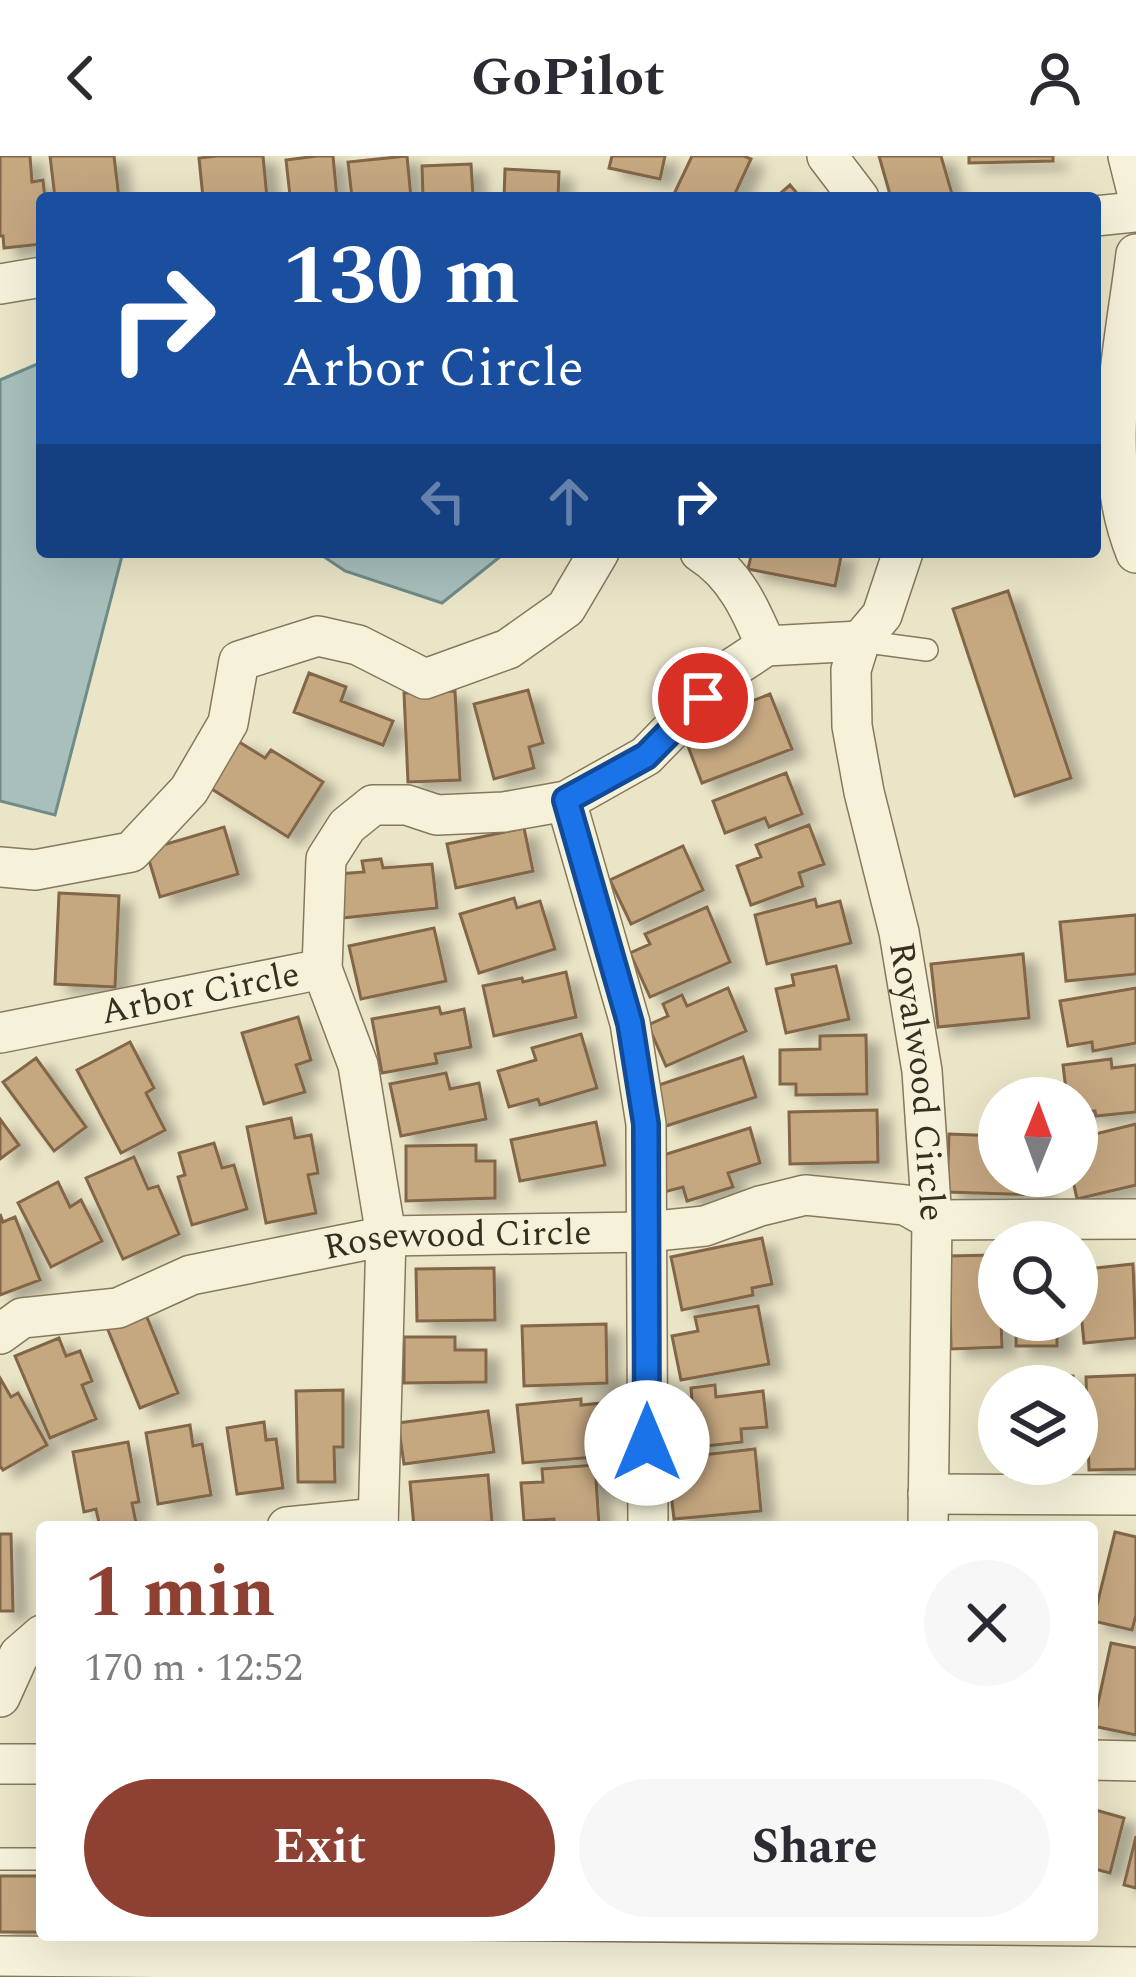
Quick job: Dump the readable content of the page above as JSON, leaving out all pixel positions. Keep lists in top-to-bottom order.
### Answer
{
  "streets": {
    "street": ["Arbor Circle", "Royalwood Circle", "Rosewood Circle"]
  },
  "crossings": [
    ["Royalwood Circle", "Rosewood Circle"]
  ],
  "north": "top",
  "page": {
    "header": "GoPilot",
    "turn": ["130 m", "Arbor Circle"],
    "heading": ["1 min", "170 m · 12:52"],
    "buttons": ["Exit", "Share"]
  }
}
